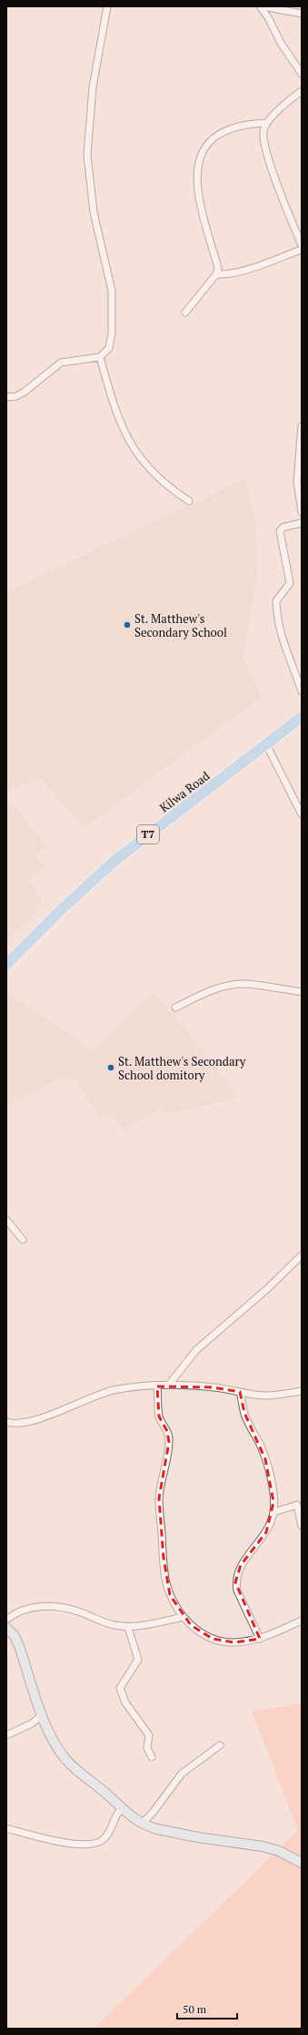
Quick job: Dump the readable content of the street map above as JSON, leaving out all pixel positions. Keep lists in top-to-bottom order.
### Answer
{
  "streets": {
    "highway": ["Kilwa Road", "T7"]
  },
  "places": ["St. Matthew's Secondary School", "St. Matthew's Secondary School domitory"],
  "scale_bar": "50 m"
}
